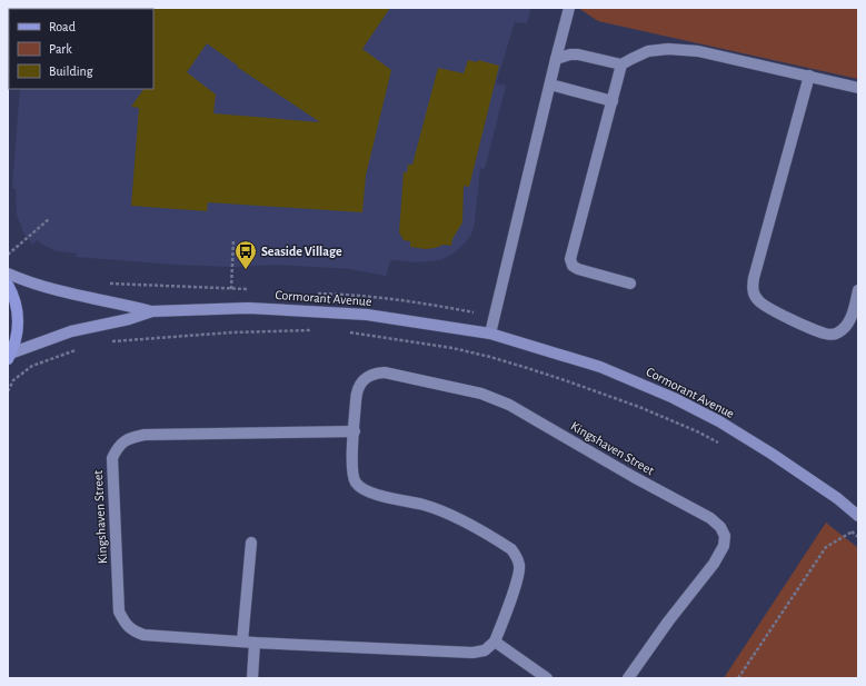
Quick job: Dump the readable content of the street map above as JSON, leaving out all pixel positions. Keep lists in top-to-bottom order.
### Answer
{
  "streets": {
    "street": ["Cormorant Avenue", "Kingshaven Street"]
  },
  "places": {
    "bus stop": ["Seaside Village"]
  },
  "legend": ["Road", "Park", "Building"]
}
